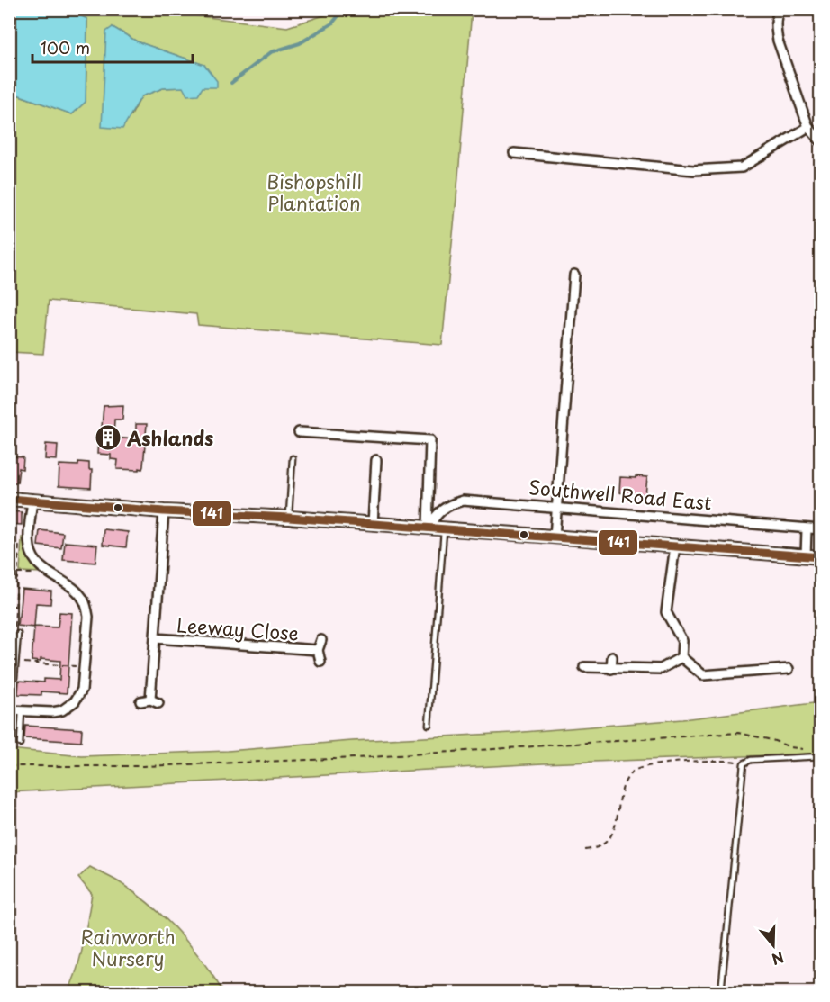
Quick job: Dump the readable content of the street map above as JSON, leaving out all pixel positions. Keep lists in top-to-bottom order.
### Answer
{
  "streets": {
    "street": ["Southwell Road East", "Leeway Close"]
  },
  "parks": ["Bishopshill Plantation", "Rainworth Nursery"],
  "places": {
    "building": ["Ashlands"]
  },
  "lines": ["transit line 141"],
  "scale_bar": "100 m",
  "north": "bottom"
}
